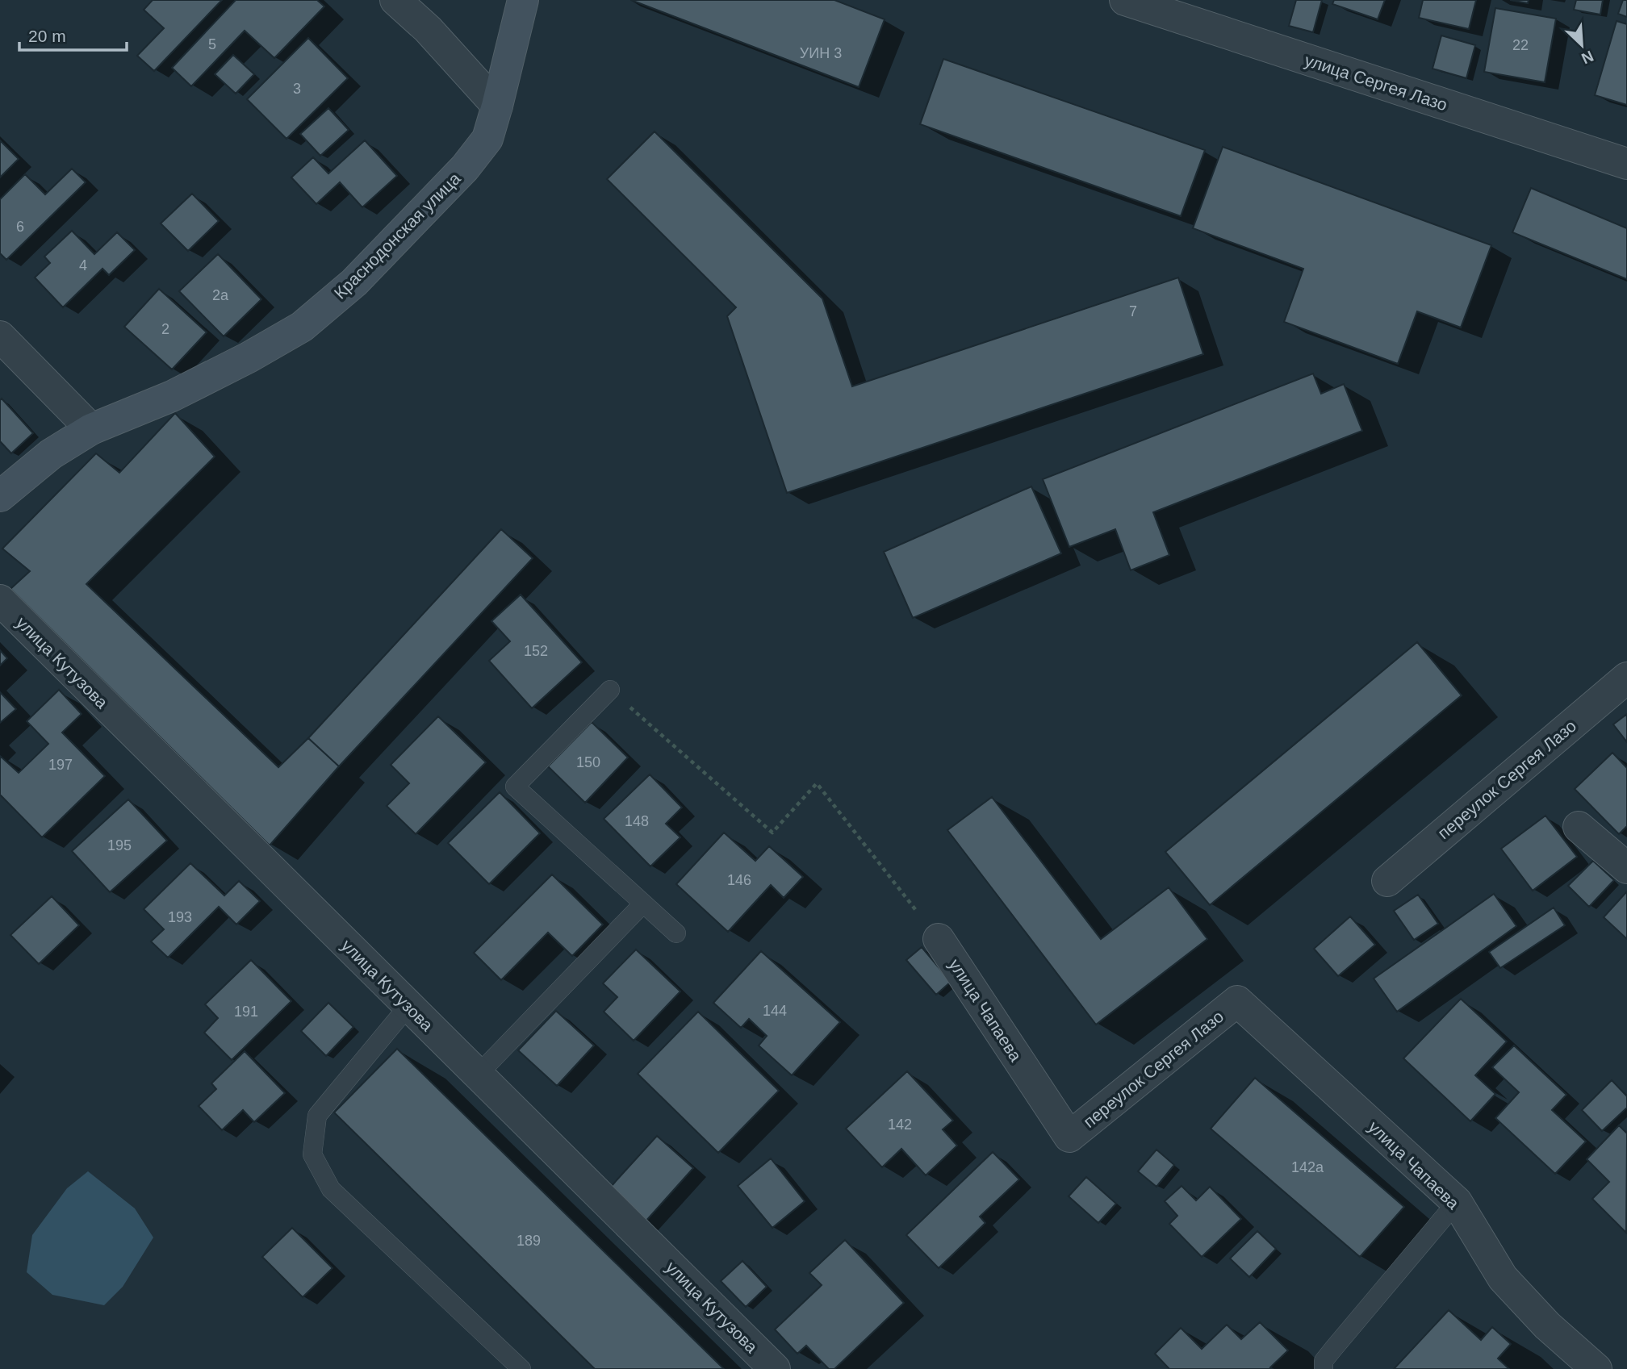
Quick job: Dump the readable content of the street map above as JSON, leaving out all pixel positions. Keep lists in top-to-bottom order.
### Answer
{
  "streets": {
    "street": [
      "улица Сергея Лазо",
      "Краснодонская улица",
      "улица Кутузова",
      "переулок Сергея Лазо",
      "улица Чапаева"
    ]
  },
  "crossings": [
    ["переулок Сергея Лазо", "улица Чапаева"]
  ],
  "house_numbers": [
    "5",
    "22",
    "УИН 3",
    "3",
    "6",
    "4",
    "2а",
    "7",
    "2",
    "152",
    "150",
    "197",
    "148",
    "195",
    "146",
    "193",
    "144",
    "191",
    "142",
    "142а",
    "189"
  ],
  "scale_bar": "20 m",
  "north": "bottom right"
}
